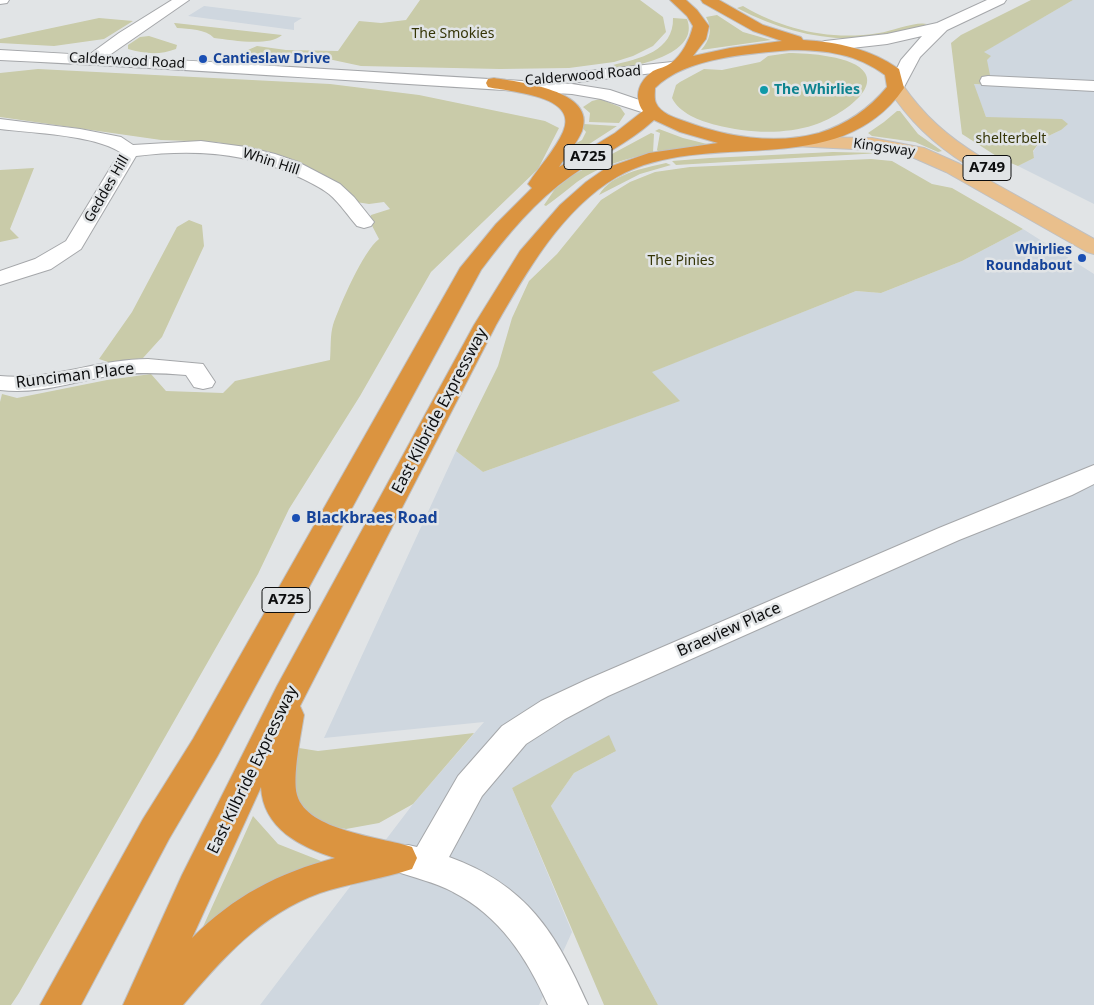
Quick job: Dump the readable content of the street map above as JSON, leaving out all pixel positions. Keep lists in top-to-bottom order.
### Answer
{
  "streets": {
    "highway": ["A725", "East Kilbride Expressway"],
    "main road": ["Kingsway", "A749"],
    "street": [
      "Calderwood Road",
      "Whin Hill",
      "Geddes Hill",
      "Runciman Place",
      "Braeview Place"
    ]
  },
  "crossings": [
    ["Calderwood Road", "A725"],
    ["Whin Hill", "Geddes Hill"]
  ],
  "parks": ["The Smokies", "shelterbelt", "The Pinies"],
  "places": [
    "Cantieslaw Drive",
    "The Whirlies",
    "Whirlies Roundabout",
    "Blackbraes Road"
  ]
}
